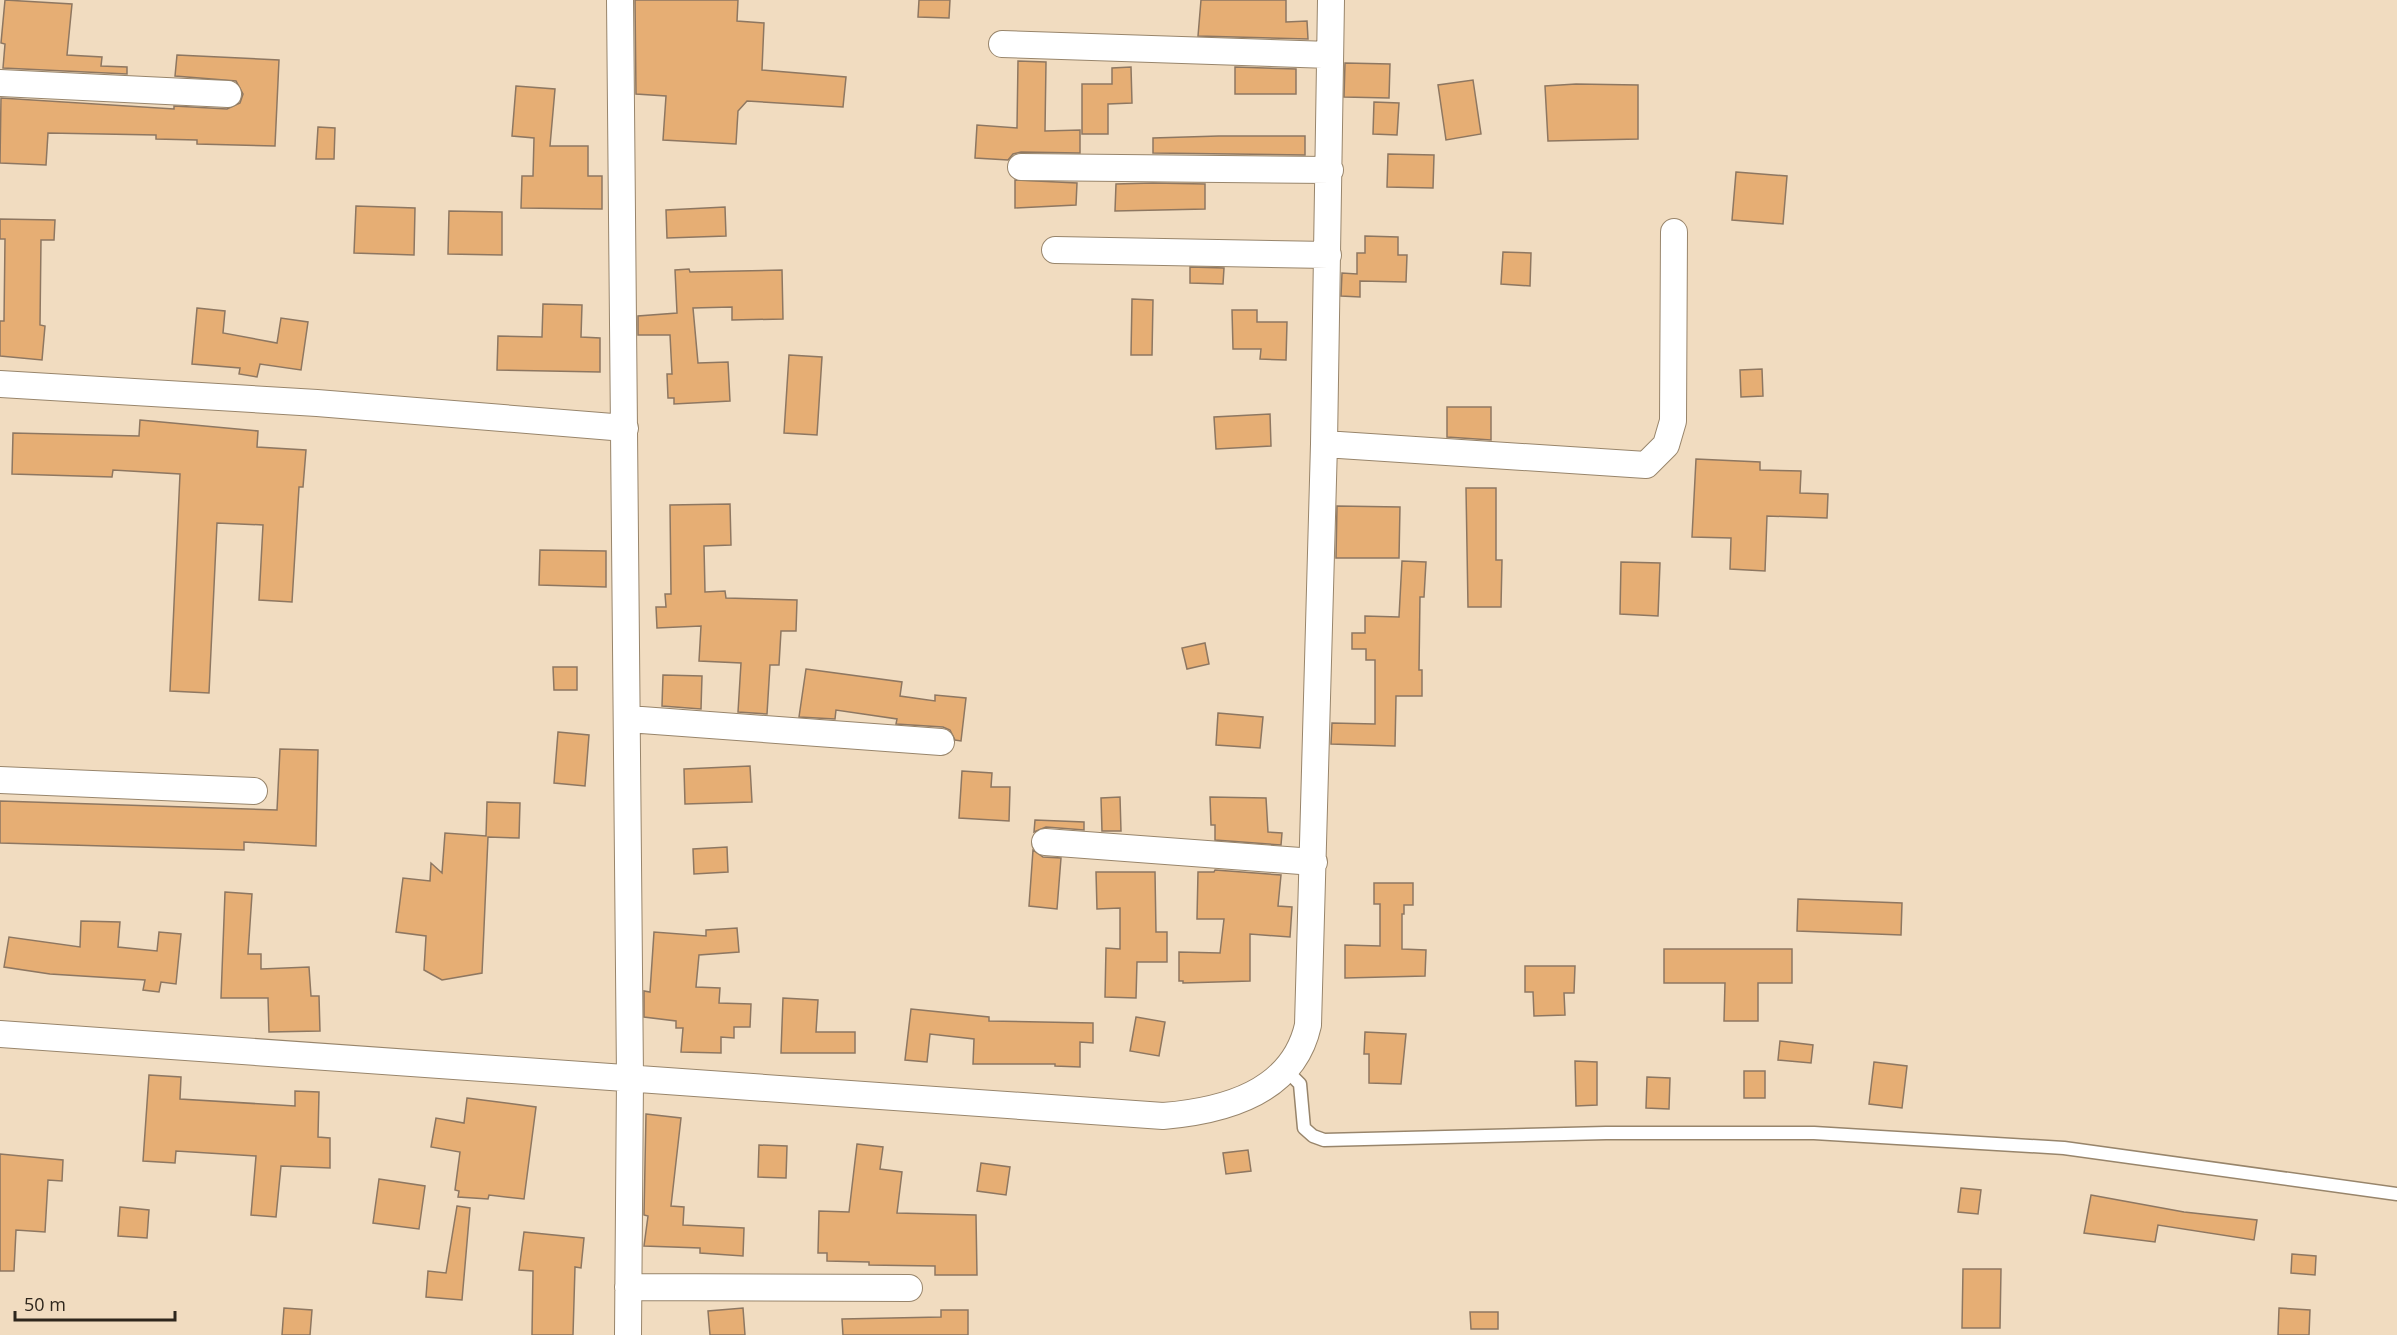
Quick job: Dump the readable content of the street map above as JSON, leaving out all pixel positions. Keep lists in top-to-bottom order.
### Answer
{
  "scale_bar": "50 m"
}
